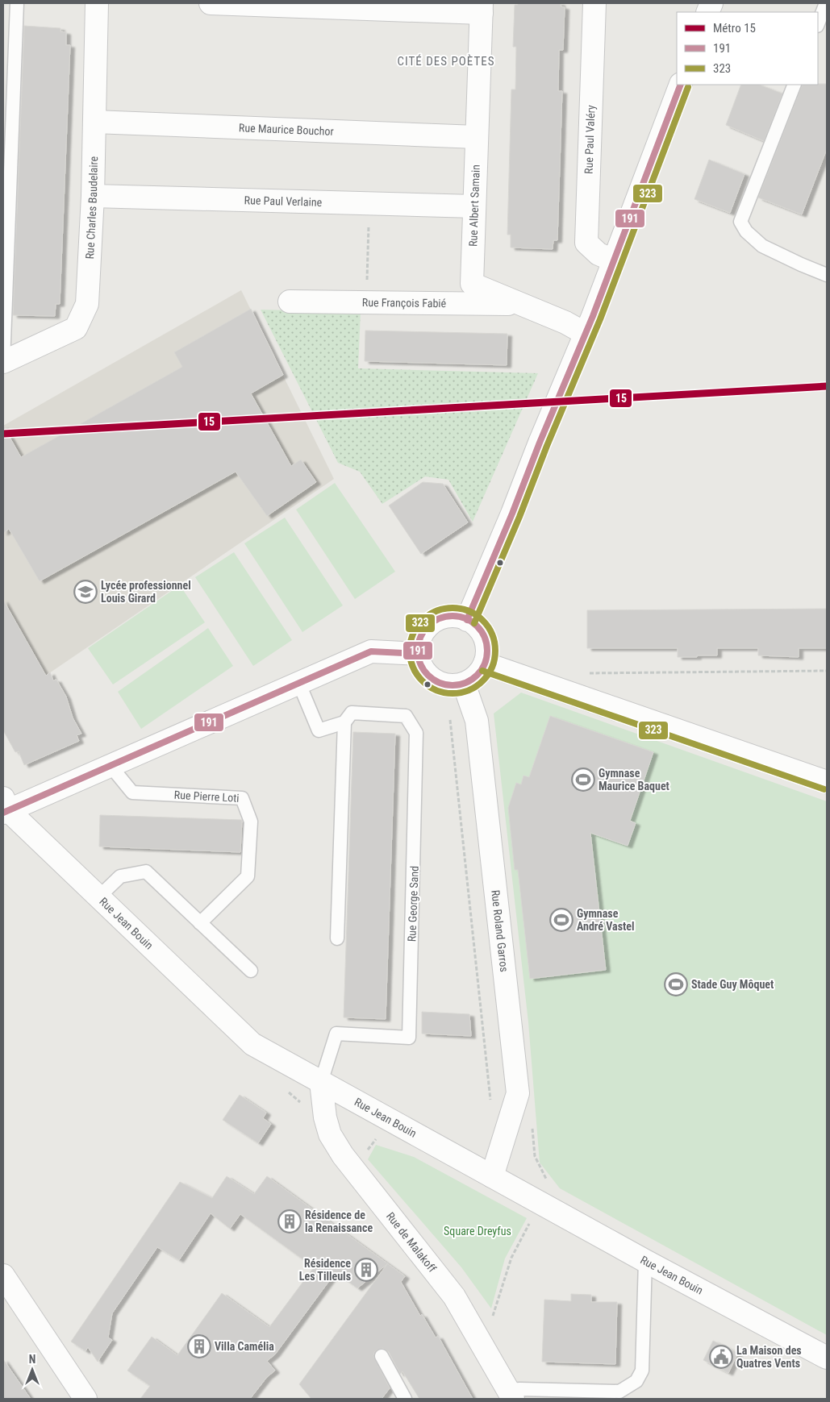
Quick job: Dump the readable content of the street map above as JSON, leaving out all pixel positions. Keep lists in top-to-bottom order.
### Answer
{
  "streets": {
    "street": [
      "Rue Maurice Bouchor",
      "Rue Paul Valéry",
      "Rue Paul Verlaine",
      "Rue Albert Samain",
      "Rue Charles Baudelaire",
      "Rue François Fabié",
      "Rue Jean Bouin",
      "Rue Roland Garros",
      "Rue de Malakoff"
    ],
    "lane": ["Rue Pierre Loti", "Rue George Sand"]
  },
  "crossings": [
    ["Rue Maurice Bouchor", "Rue Albert Samain"],
    ["Rue Maurice Bouchor", "Rue Charles Baudelaire"],
    ["Rue Paul Verlaine", "Rue Albert Samain"],
    ["Rue Paul Verlaine", "Rue Charles Baudelaire"],
    ["Rue Albert Samain", "Rue François Fabié"],
    ["Rue George Sand", "Rue Jean Bouin"],
    ["Rue George Sand", "Rue de Malakoff"],
    ["Rue Jean Bouin", "Rue Roland Garros"],
    ["Rue Jean Bouin", "Rue de Malakoff"]
  ],
  "districts": ["CITÉ DES POÈTES"],
  "parks": ["Square Dreyfus"],
  "places": {
    "school or university": ["Lycée professionnel Louis Girard"],
    "sports": ["Gymnase Maurice Baquet", "Gymnase André Vastel", "Stade Guy Môquet"],
    "building": ["Résidence de la Renaissance", "Résidence Les Tilleuls", "Villa Camélia"],
    "public building": ["La Maison des Quatres Vents"]
  },
  "lines": ["transit line 191", "transit line 323", "metro line 15"],
  "legend": ["Métro 15", "191", "323"],
  "north": "top"
}
